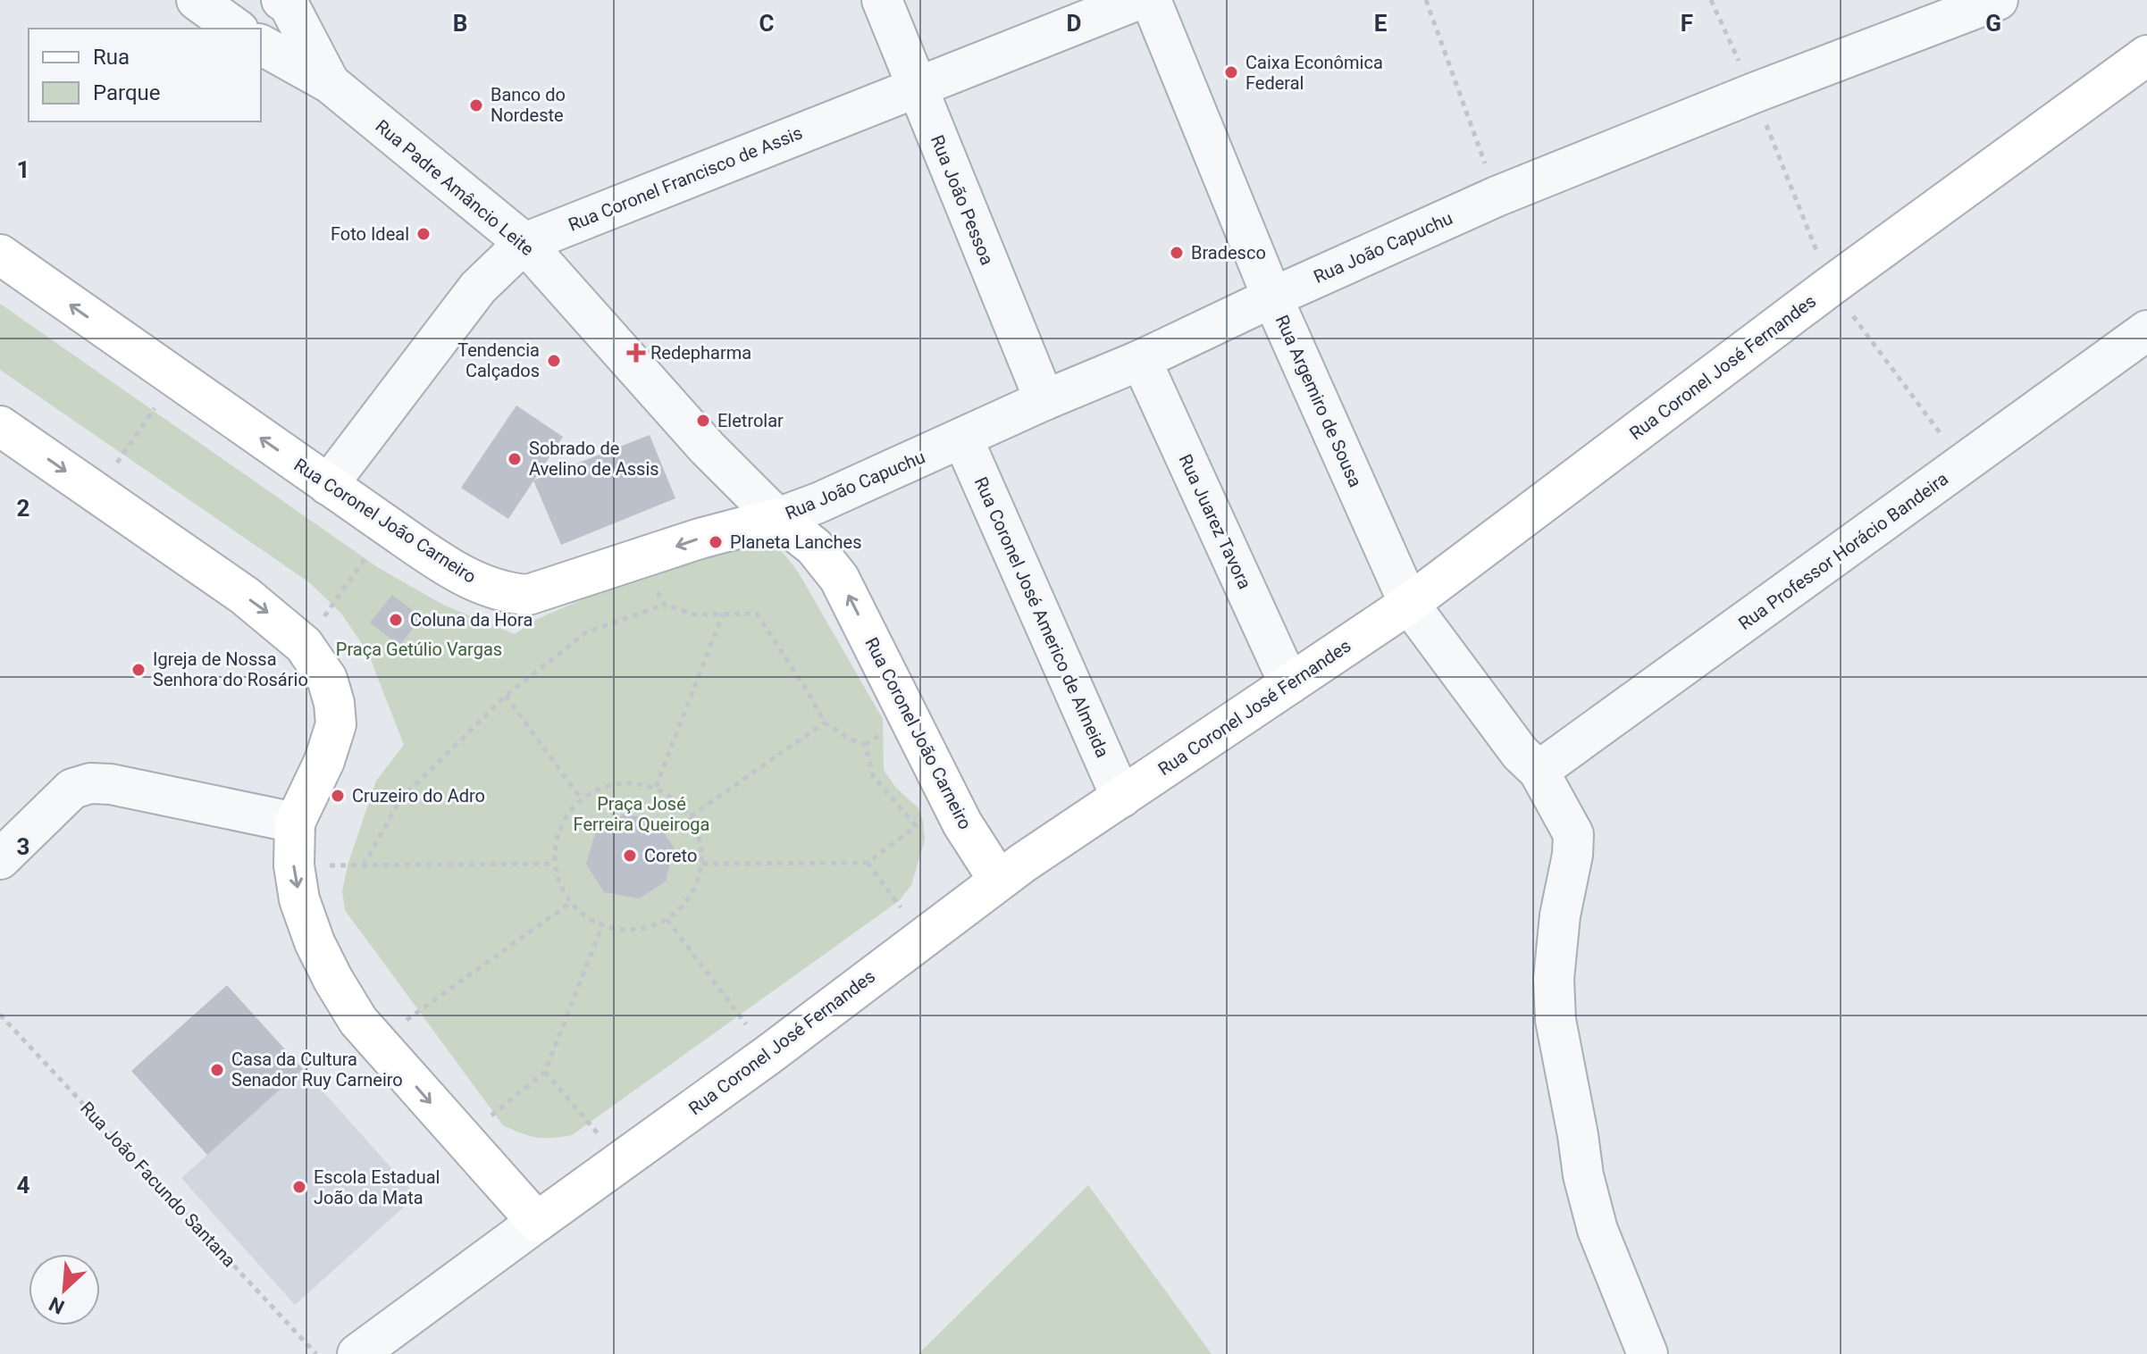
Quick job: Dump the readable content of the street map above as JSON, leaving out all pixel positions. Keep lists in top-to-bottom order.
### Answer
{
  "streets": {
    "main road": ["Rua Coronel José Fernandes", "Rua Coronel João Carneiro"],
    "street": [
      "Rua Coronel Francisco de Assis",
      "Rua Padre Amâncio Leite",
      "Rua João Pessoa",
      "Rua João Capuchu",
      "Rua Argemiro de Sousa",
      "Rua Juarez Tavora",
      "Rua Professor Horácio Bandeira",
      "Rua Coronel José Americo de Almeida"
    ],
    "path": ["Rua João Facundo Santana"]
  },
  "crossings": [
    ["Rua Coronel Francisco de Assis", "Rua Padre Amâncio Leite"],
    ["Rua Coronel Francisco de Assis", "Rua João Pessoa"],
    ["Rua Coronel Francisco de Assis", "Rua Coronel João Carneiro"],
    ["Rua Padre Amâncio Leite", "Rua João Capuchu"],
    ["Rua Padre Amâncio Leite", "Rua Coronel João Carneiro"],
    ["Rua João Pessoa", "Rua João Capuchu"],
    ["Rua João Capuchu", "Rua Argemiro de Sousa"],
    ["Rua João Capuchu", "Rua Coronel João Carneiro"],
    ["Rua João Capuchu", "Rua Juarez Tavora"],
    ["Rua João Capuchu", "Rua Coronel José Americo de Almeida"],
    ["Rua Coronel José Fernandes", "Rua Argemiro de Sousa"],
    ["Rua Coronel José Fernandes", "Rua Coronel João Carneiro"],
    ["Rua Coronel José Fernandes", "Rua Juarez Tavora"],
    ["Rua Coronel José Fernandes", "Rua Coronel José Americo de Almeida"],
    ["Rua Argemiro de Sousa", "Rua Professor Horácio Bandeira"]
  ],
  "parks": ["Praça Getúlio Vargas", "Praça José Ferreira Queiroga"],
  "places": {
    "other": [
      "Caixa Econômica Federal",
      "Banco do Nordeste",
      "Foto Ideal",
      "Bradesco",
      "Tendencia Calçados",
      "Eletrolar",
      "Sobrado de Avelino de Assis",
      "Planeta Lanches",
      "Coluna da Hora",
      "Igreja de Nossa Senhora do Rosário",
      "Cruzeiro do Adro",
      "Coreto",
      "Casa da Cultura Senador Ruy Carneiro",
      "Escola Estadual João da Mata"
    ],
    "health": ["Redepharma"]
  },
  "legend": ["Rua", "Parque"],
  "north": "bottom left",
  "grid": {
    "columns": [
      "B",
      "C",
      "D",
      "E",
      "F",
      "G"
    ],
    "rows": [
      "1",
      "2",
      "3",
      "4"
    ]
  }
}
